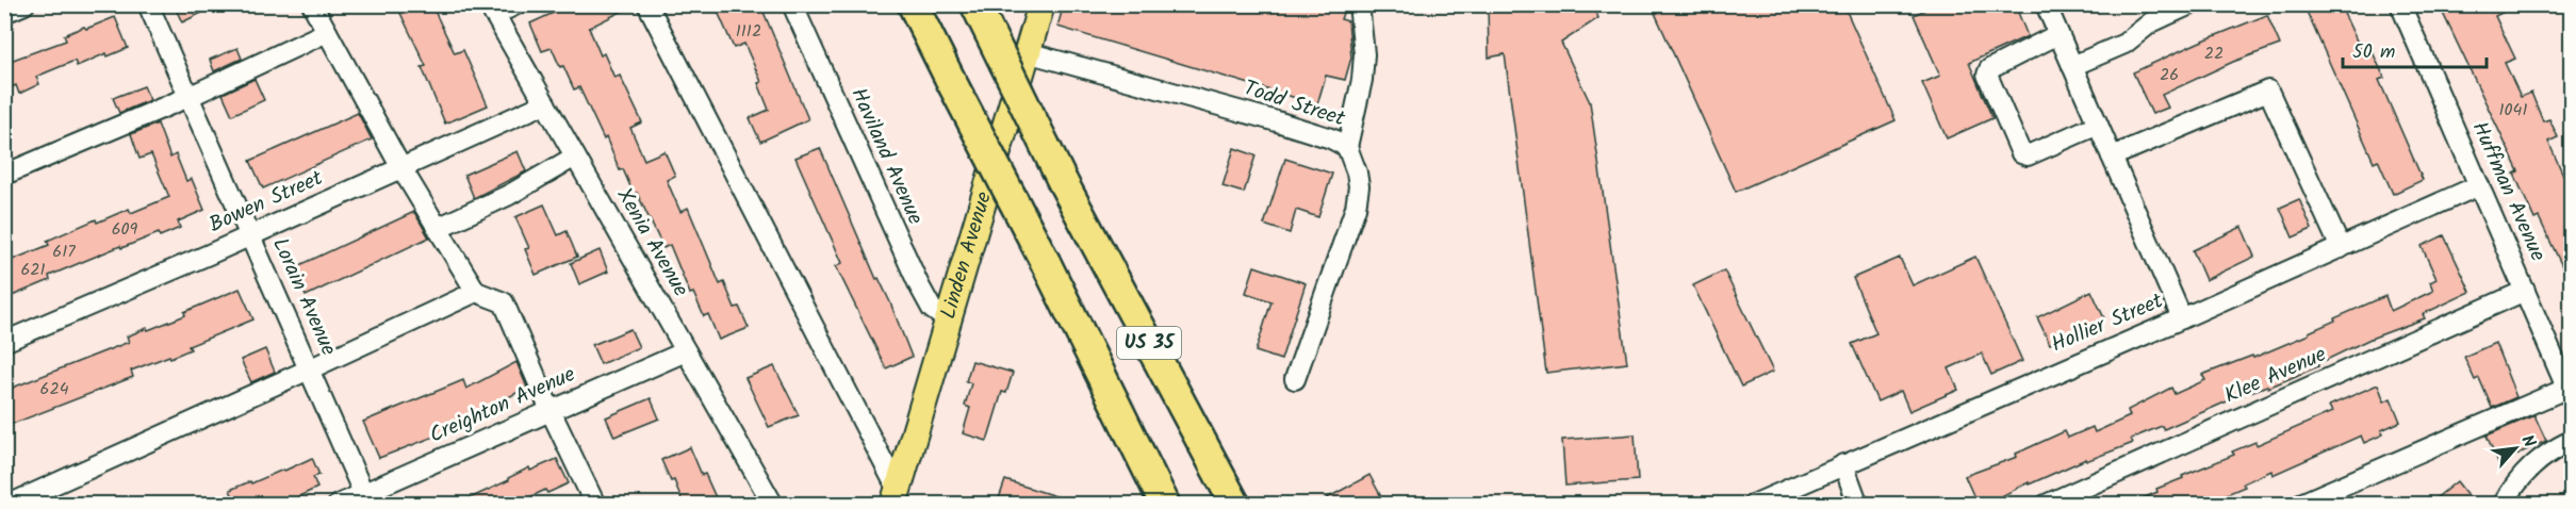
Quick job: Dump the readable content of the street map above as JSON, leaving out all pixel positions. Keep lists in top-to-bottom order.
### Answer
{
  "streets": {
    "highway": ["US 35"],
    "main road": ["Linden Avenue"],
    "street": [
      "Todd Street",
      "Haviland Avenue",
      "Huffman Avenue",
      "Bowen Street",
      "Xenia Avenue",
      "Lorain Avenue",
      "Hollier Street",
      "Klee Avenue",
      "Creighton Avenue"
    ]
  },
  "crossings": [
    ["Todd Street", "Linden Avenue"],
    ["Haviland Avenue", "Linden Avenue"],
    ["Huffman Avenue", "Hollier Street"],
    ["Huffman Avenue", "Klee Avenue"],
    ["Bowen Street", "Xenia Avenue"],
    ["Bowen Street", "Lorain Avenue"],
    ["Xenia Avenue", "Creighton Avenue"],
    ["Lorain Avenue", "Creighton Avenue"]
  ],
  "house_numbers": [
    "1112",
    "22",
    "26",
    "1041",
    "609",
    "617",
    "621",
    "624"
  ],
  "scale_bar": "50 m",
  "north": "top right"
}
